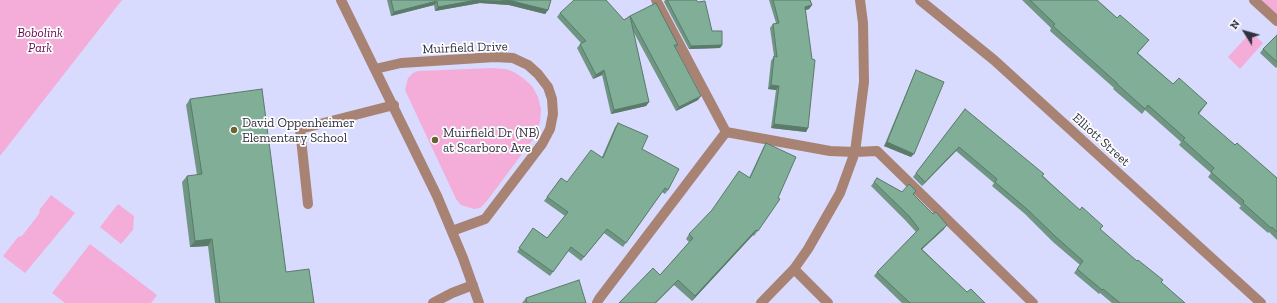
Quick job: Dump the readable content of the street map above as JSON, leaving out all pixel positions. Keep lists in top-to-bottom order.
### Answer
{
  "streets": {
    "street": ["Muirfield Drive", "Elliott Street"]
  },
  "parks": ["Bobolink Park"],
  "places": ["David Oppenheimer Elementary School", "Muirfield Dr (NB) at Scarboro Ave"],
  "north": "top left"
}
